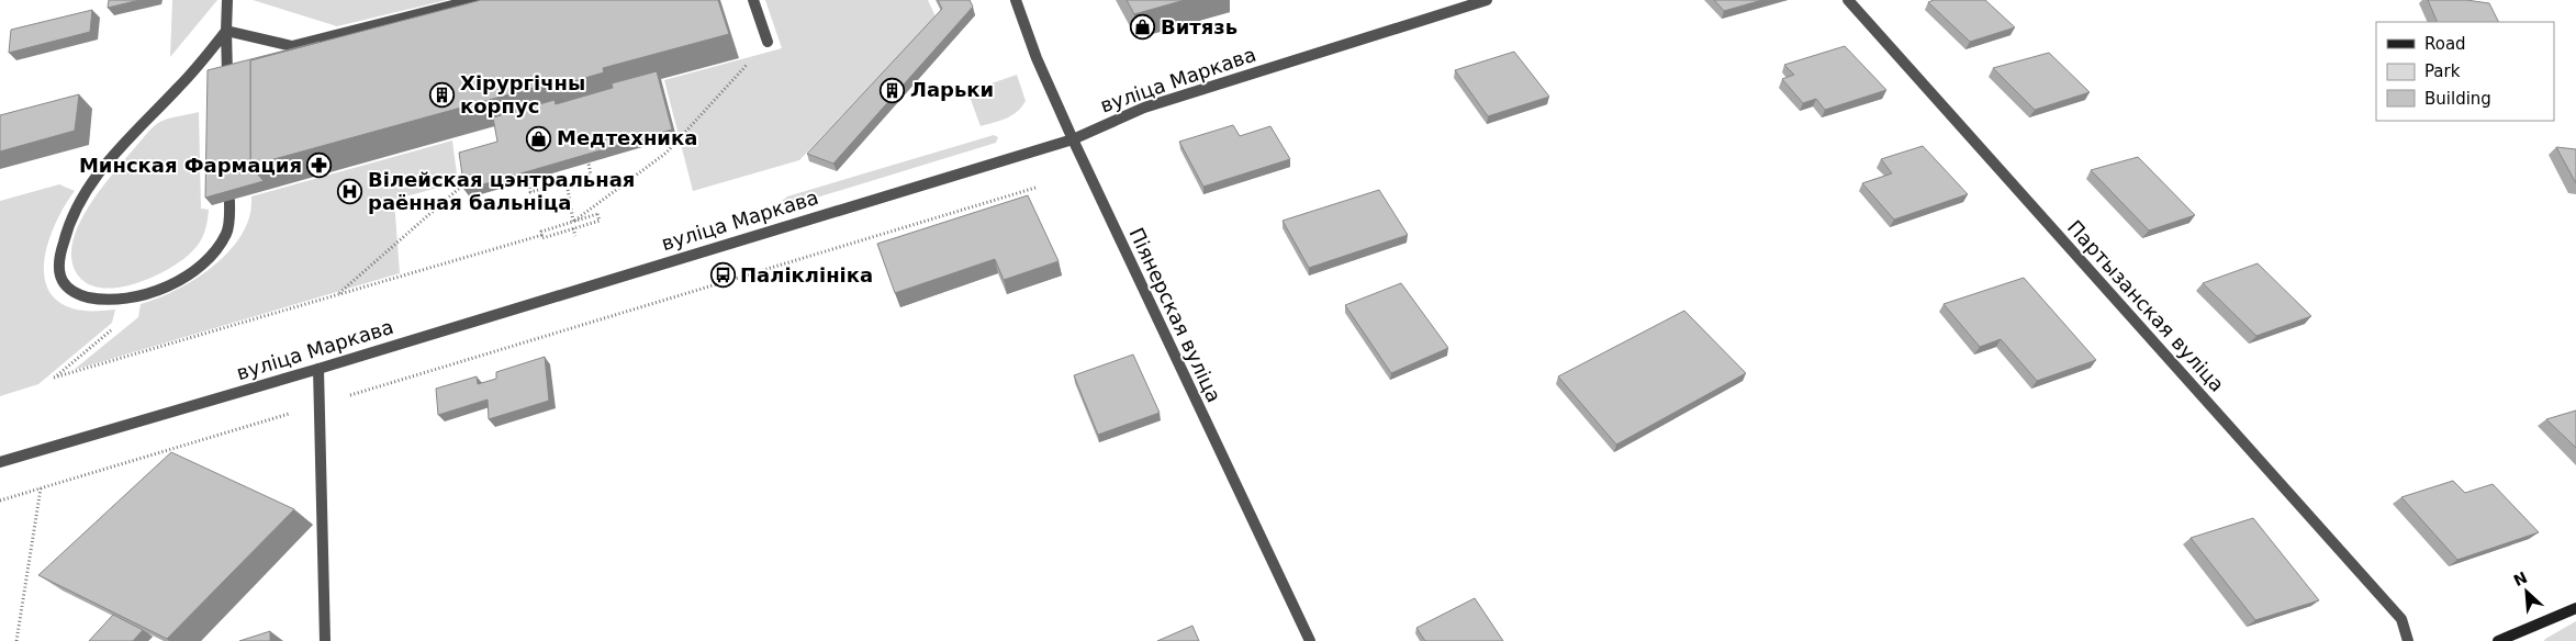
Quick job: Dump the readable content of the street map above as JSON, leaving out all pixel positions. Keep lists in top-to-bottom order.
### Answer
{
  "streets": {
    "street": ["вуліца Маркава", "Партызанская вуліца", "Піянерская вуліца"]
  },
  "crossings": [
    ["вуліца Маркава", "Піянерская вуліца"]
  ],
  "places": {
    "shop": ["Витязь", "Медтехника"],
    "building": ["Ларьки", "Хірургічны корпус"],
    "pharmacy": ["Минская Фармация"],
    "hospital": ["Вілейская цэнтральная раённая бальніца"],
    "bus stop": ["Паліклініка"]
  },
  "legend": ["Road", "Park", "Building"],
  "north": "top left"
}
